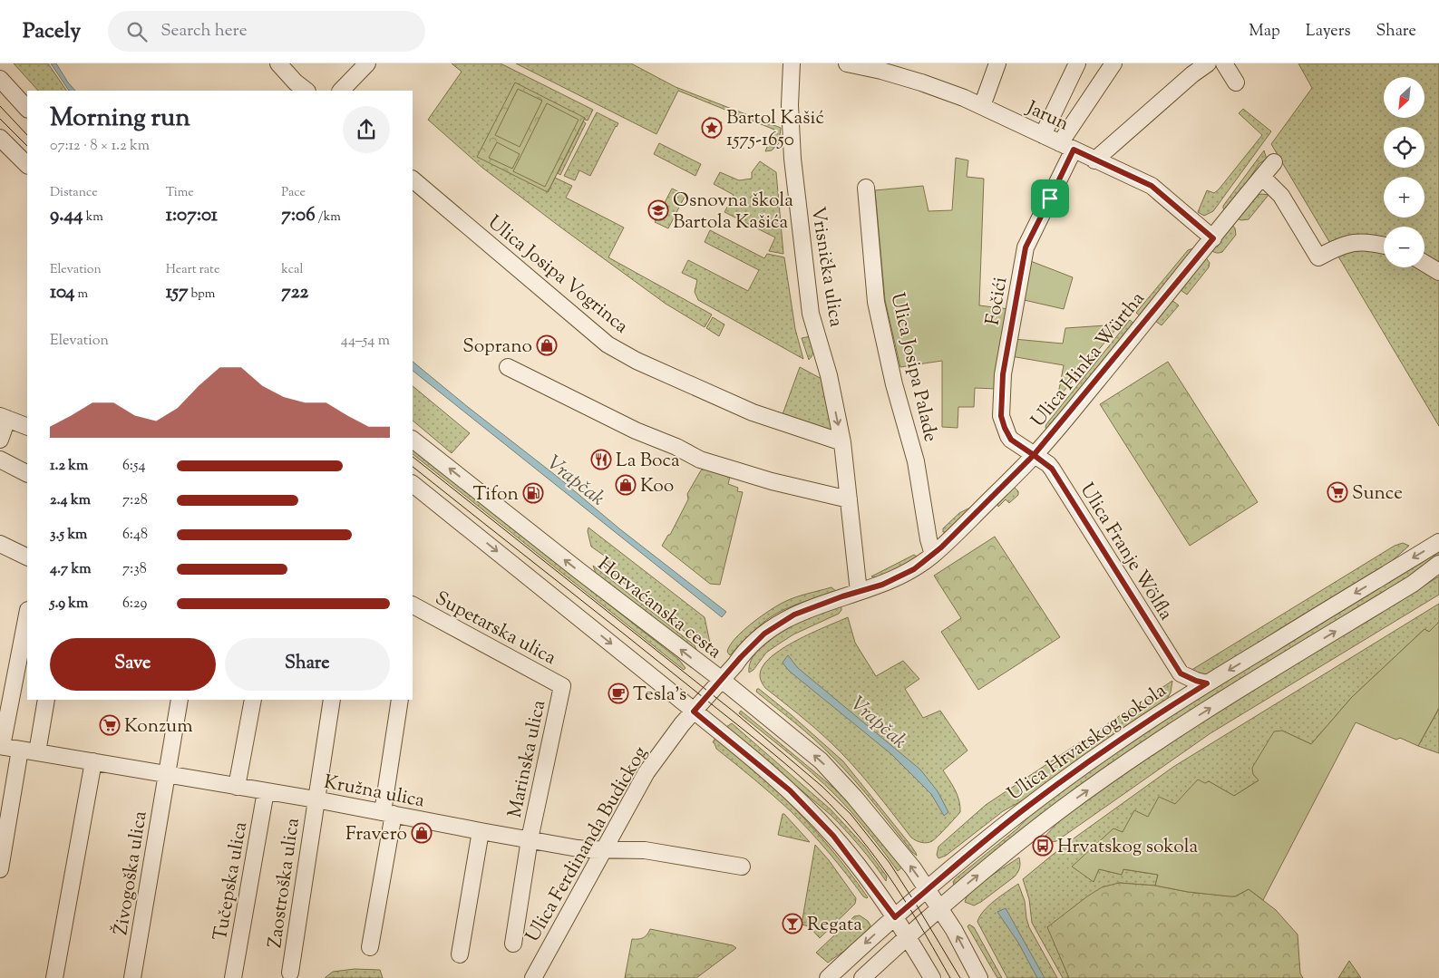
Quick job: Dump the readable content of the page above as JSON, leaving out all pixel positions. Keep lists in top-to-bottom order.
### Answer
{
  "streets": {
    "street": [
      "Jarun",
      "Vrisnička ulica",
      "Ulica Josipa Vogrinca",
      "Fočići",
      "Ulica Hinka Würtha",
      "Ulica Josipa Palade",
      "Ulica Franje Wölfla",
      "Horvaćanska cesta",
      "Supetarska ulica",
      "Ulica Hrvatskog sokola",
      "Marinska ulica",
      "Kružna ulica",
      "Ulica Ferdinanda Budickog",
      "Živogoška ulica",
      "Tučepska ulica",
      "Zaostroška ulica"
    ]
  },
  "crossings": [
    ["Jarun", "Fočići"],
    ["Jarun", "Ulica Hinka Würtha"],
    ["Vrisnička ulica", "Ulica Josipa Vogrinca"],
    ["Vrisnička ulica", "Ulica Hinka Würtha"],
    ["Fočići", "Ulica Hinka Würtha"],
    ["Fočići", "Ulica Franje Wölfla"],
    ["Ulica Hinka Würtha", "Ulica Josipa Palade"],
    ["Ulica Hinka Würtha", "Ulica Franje Wölfla"],
    ["Ulica Hinka Würtha", "Horvaćanska cesta"],
    ["Ulica Hinka Würtha", "Ulica Ferdinanda Budickog"],
    ["Horvaćanska cesta", "Ulica Hrvatskog sokola"],
    ["Supetarska ulica", "Marinska ulica"],
    ["Marinska ulica", "Kružna ulica"],
    ["Kružna ulica", "Ulica Ferdinanda Budickog"],
    ["Kružna ulica", "Živogoška ulica"],
    ["Kružna ulica", "Tučepska ulica"],
    ["Kružna ulica", "Zaostroška ulica"]
  ],
  "one_way": ["Vrisnička ulica"],
  "water": ["Vrapčak"],
  "places": {
    "place": ["Bartol Kašić 1575-1650"],
    "school or university": ["Osnovna škola Bartola Kašića"],
    "shop": ["Soprano", "Koo", "Fravero"],
    "restaurant": ["La Boca"],
    "supermarket": ["Sunce", "Konzum"],
    "fuel station": ["Tifon"],
    "cafe": ["Tesla's"],
    "bus stop": ["Hrvatskog sokola"],
    "bar": ["Regata"]
  },
  "north": "bottom left",
  "page": {
    "header": "Pacely",
    "search": "Search here",
    "nav": ["Map", "Layers", "Share"],
    "map_buttons": ["+", "−"],
    "heading": ["Morning run", "07:12 · 8 × 1.2 km"],
    "stats": [
      ["Distance", "9.44 km"],
      ["Time", "1:07:01"],
      ["Pace", "7:06 /km"],
      ["Elevation", "104 m"],
      ["Heart rate", "157 bpm"],
      ["kcal", "722"]
    ],
    "chart": ["Elevation", "44–54 m"],
    "list": [
      {
        "name": "1.2 km",
        "note": "6:54"
      },
      {
        "name": "2.4 km",
        "note": "7:28"
      },
      {
        "name": "3.5 km",
        "note": "6:48"
      },
      {
        "name": "4.7 km",
        "note": "7:38"
      },
      {
        "name": "5.9 km",
        "note": "6:29"
      }
    ],
    "buttons": ["Save", "Share"]
  }
}
